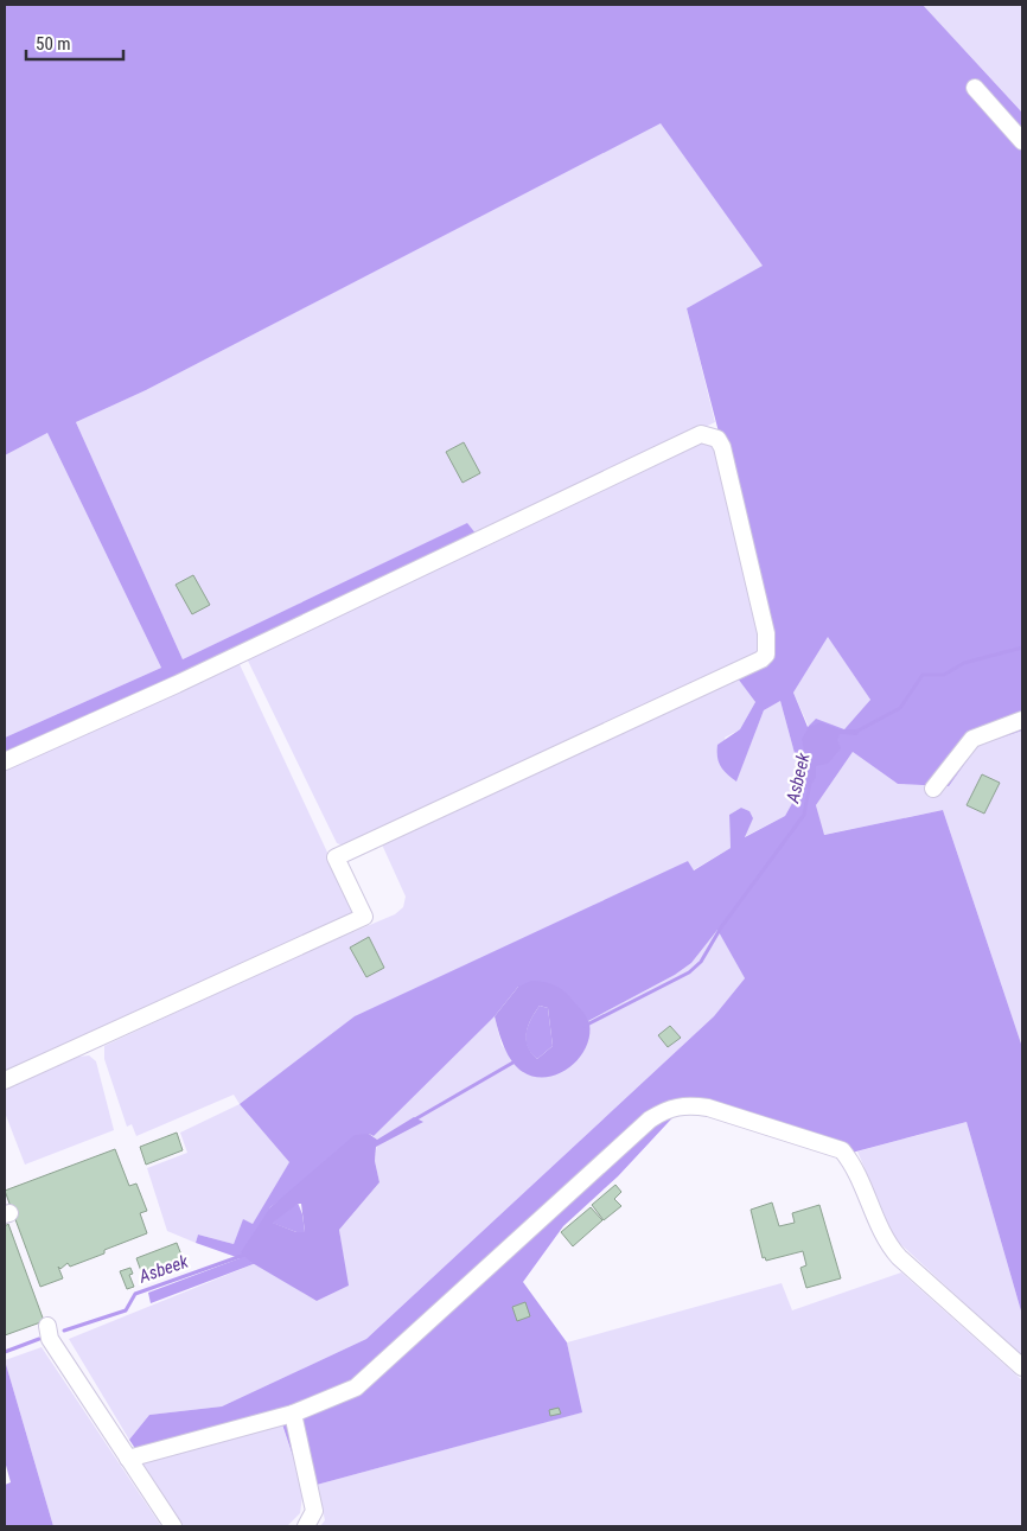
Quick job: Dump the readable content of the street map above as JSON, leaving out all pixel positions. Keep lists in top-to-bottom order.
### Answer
{
  "water": ["Asbeek"],
  "scale_bar": "50 m"
}
